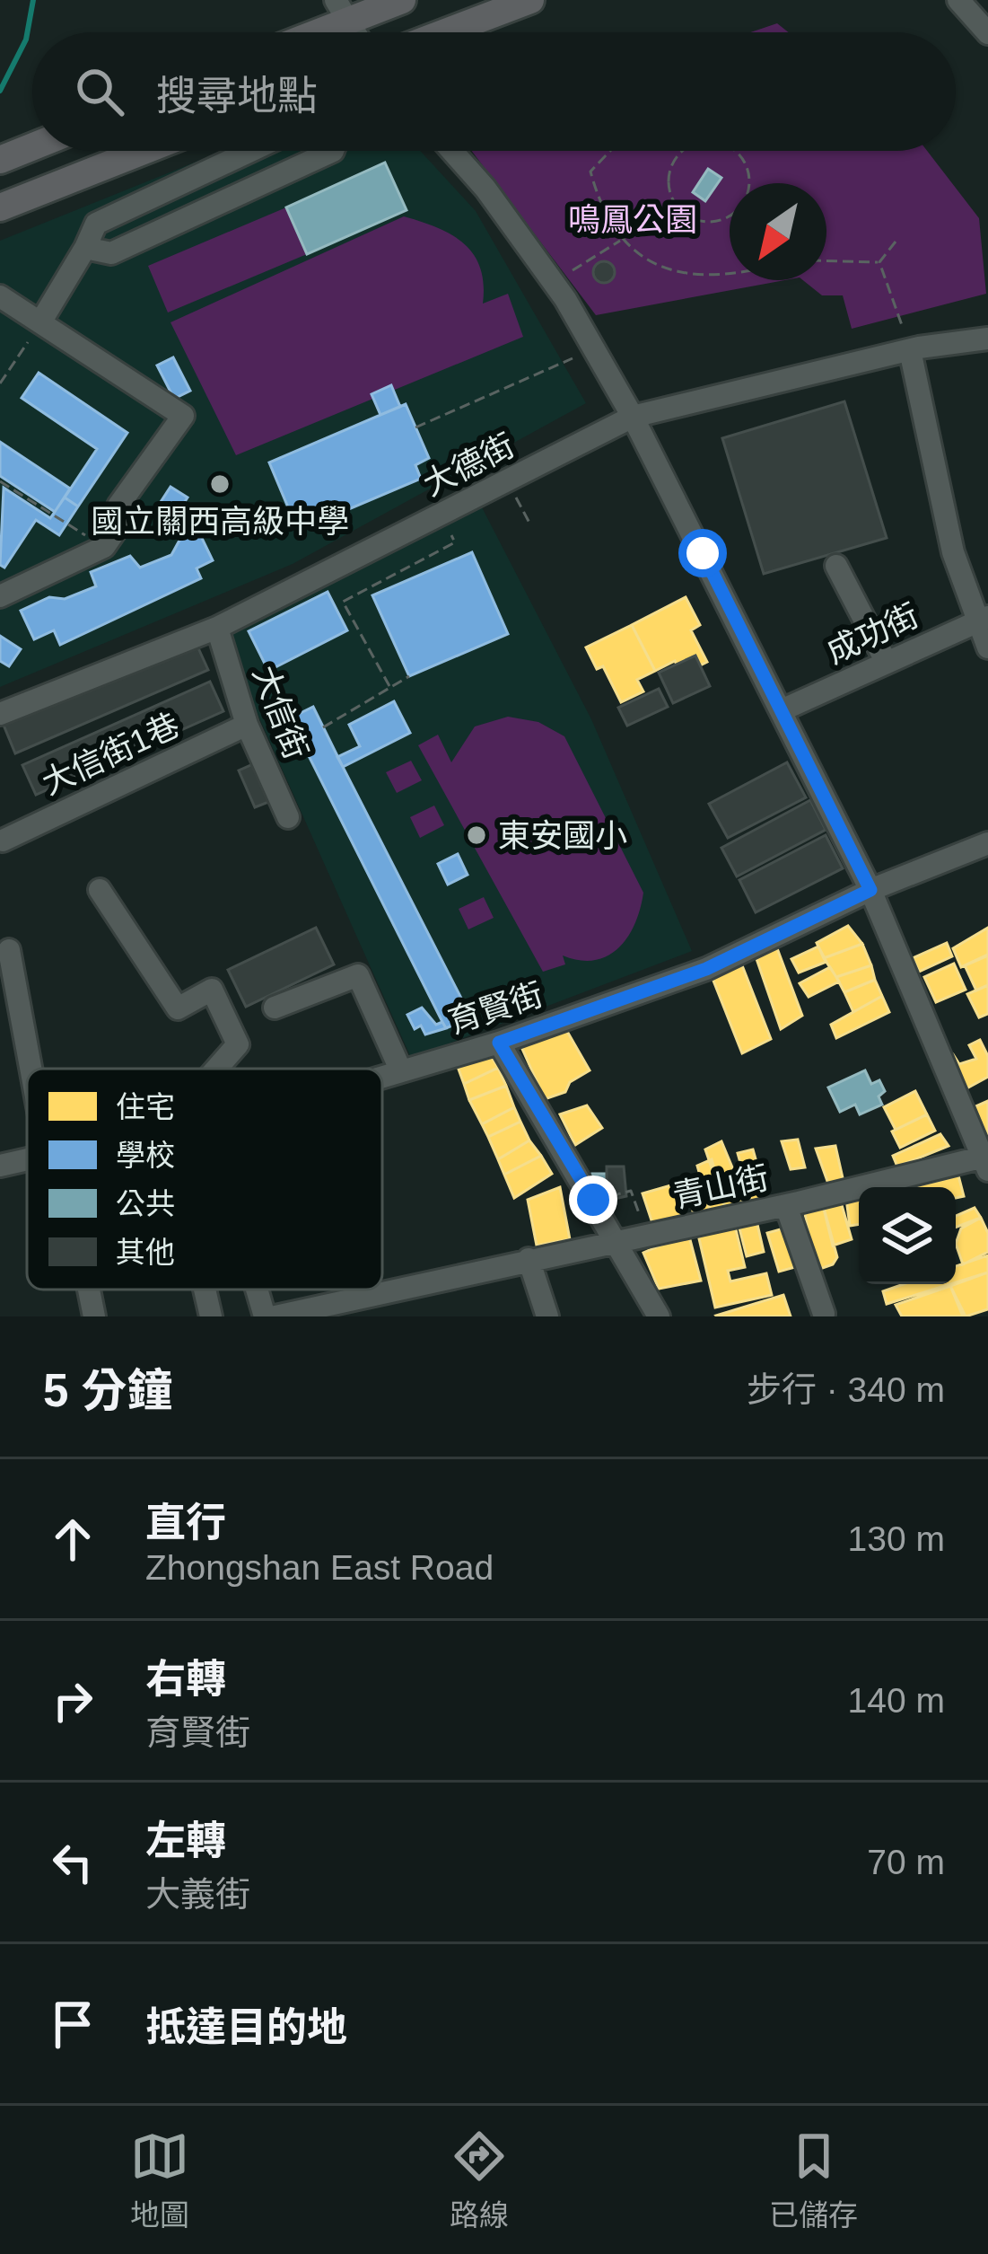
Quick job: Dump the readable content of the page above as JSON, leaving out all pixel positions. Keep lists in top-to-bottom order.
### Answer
{
  "streets": {
    "street": [
      "大德街",
      "成功街",
      "大信街",
      "大信街1巷",
      "育賢街",
      "青山街"
    ]
  },
  "crossings": [
    ["大德街", "大信街"],
    ["大信街", "大信街1巷"]
  ],
  "parks": ["鳴鳳公園"],
  "places": ["國立關西高級中學", "東安國小"],
  "legend": [
    "住宅",
    "學校",
    "公共",
    "其他"
  ],
  "north": "bottom left",
  "page": {
    "search": "搜尋地點",
    "heading": ["5 分鐘", "步行 · 340 m"],
    "list": [
      ["直行", "Zhongshan East Road", "130 m"],
      ["右轉", "育賢街", "140 m"],
      ["左轉", "大義街", "70 m"],
      "抵達目的地"
    ],
    "nav": ["地圖", "路線", "已儲存"]
  }
}
